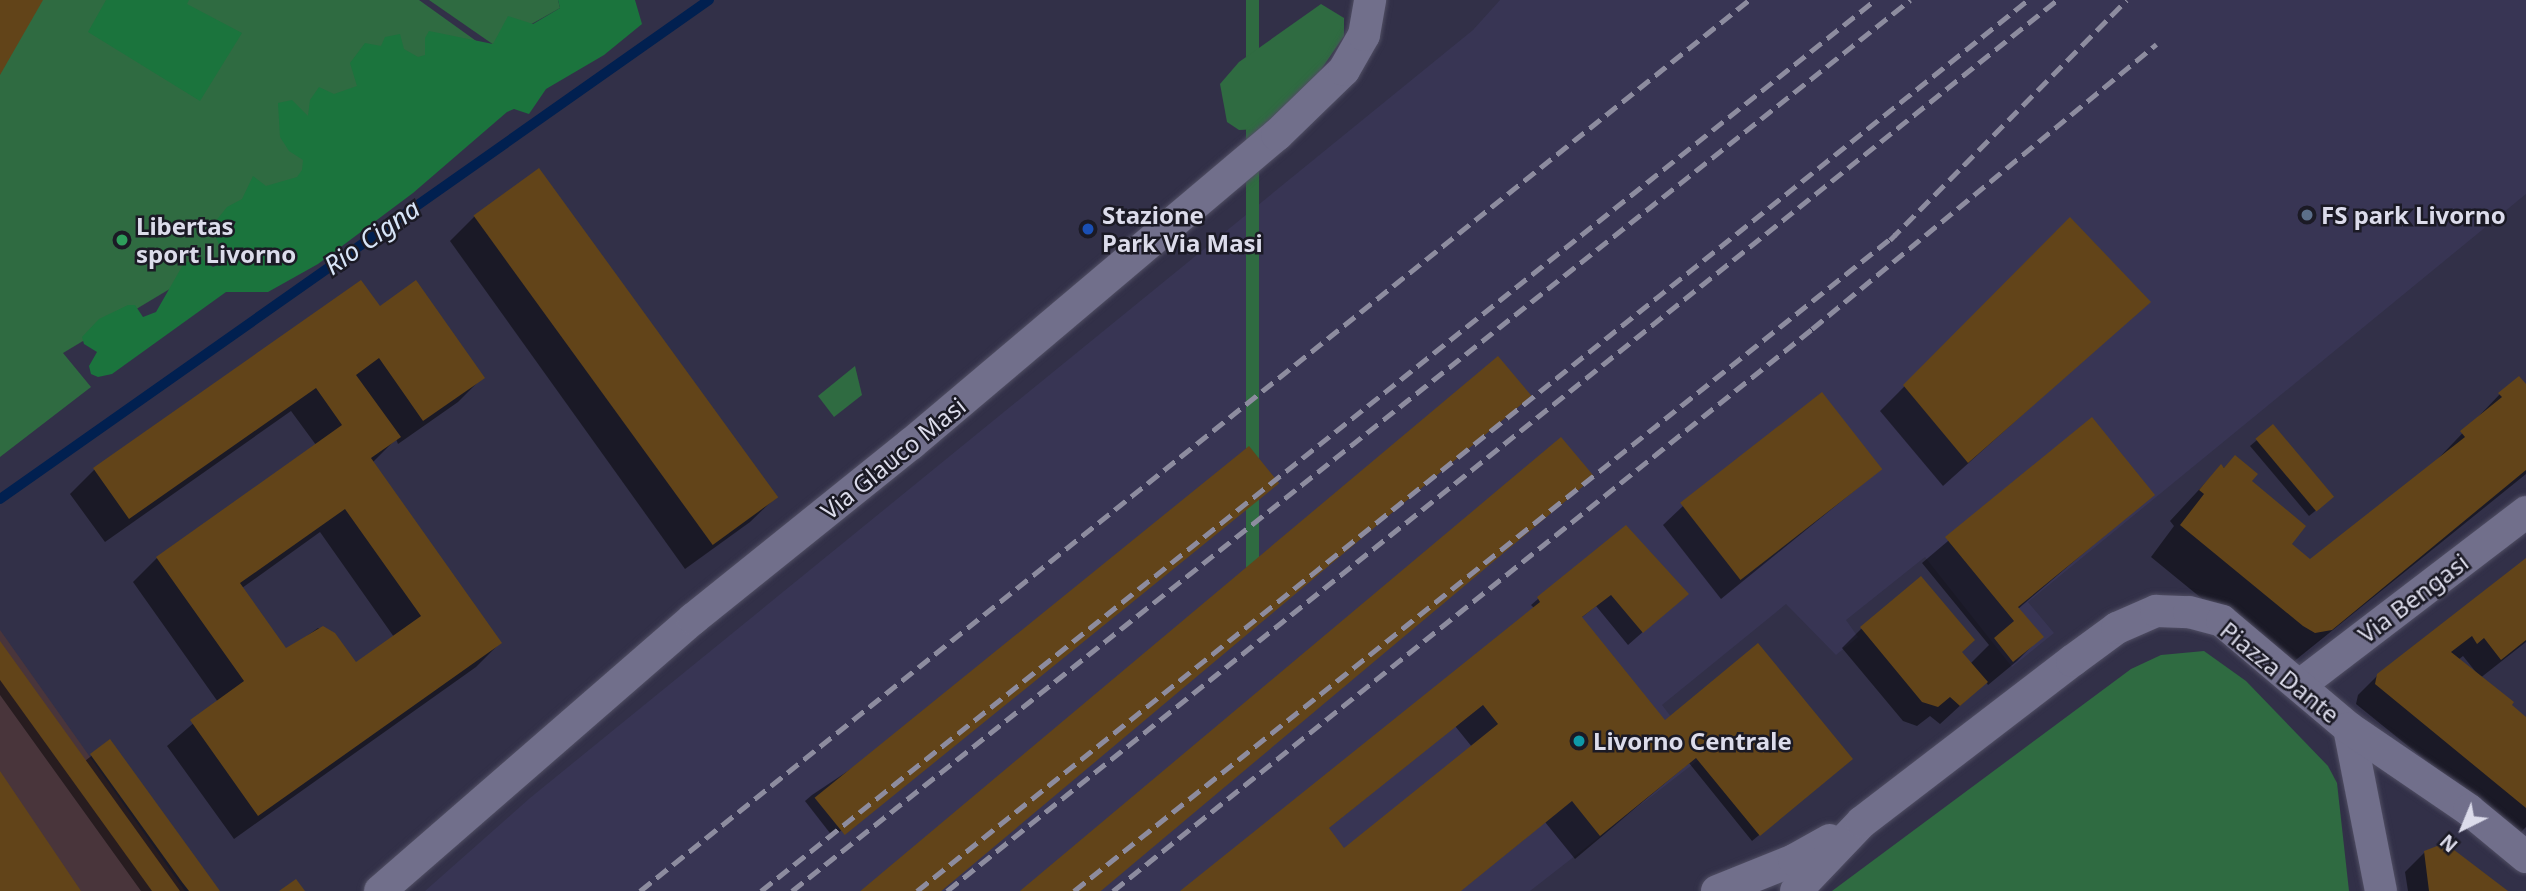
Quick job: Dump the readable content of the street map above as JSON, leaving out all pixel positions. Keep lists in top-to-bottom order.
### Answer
{
  "streets": {
    "street": ["Via Glauco Masi", "Via Bengasi", "Piazza Dante"]
  },
  "crossings": [
    ["Via Bengasi", "Piazza Dante"]
  ],
  "water": ["Rio Cigna"],
  "places": [
    "FS park Livorno",
    "Stazione Park Via Masi",
    "Libertas sport Livorno",
    "Livorno Centrale"
  ],
  "north": "bottom left"
}
